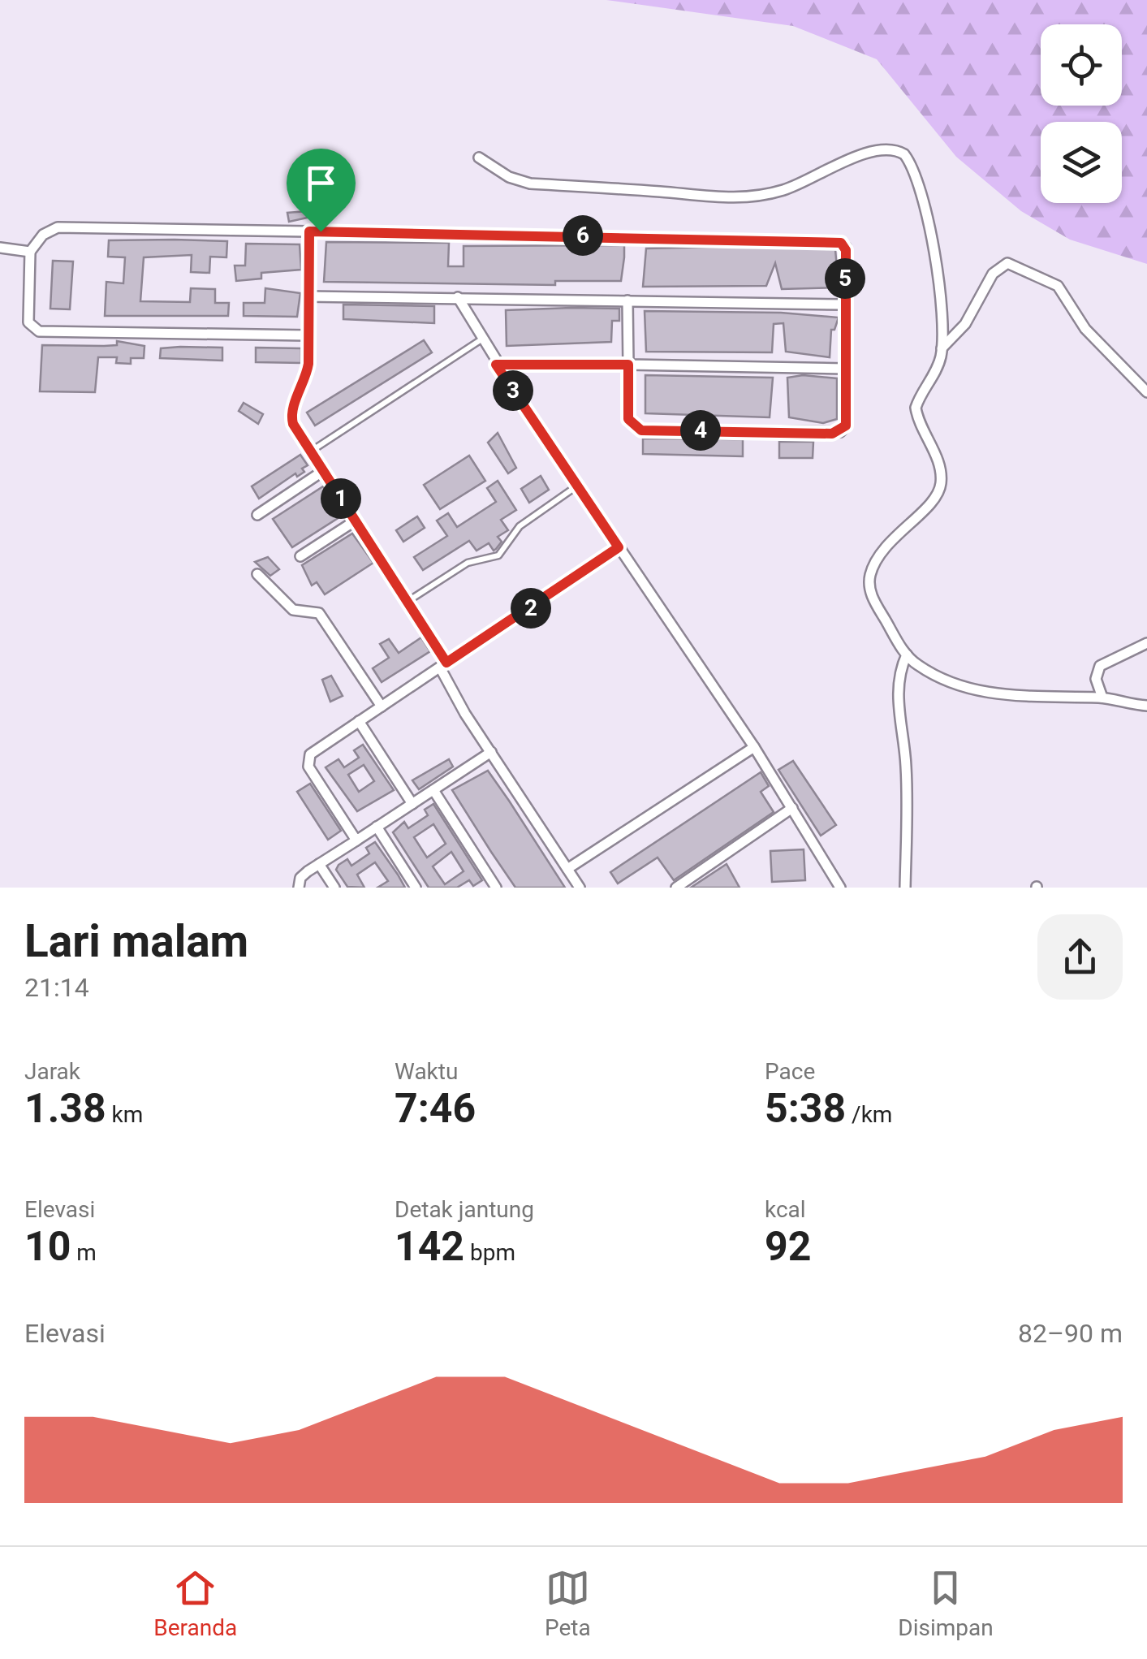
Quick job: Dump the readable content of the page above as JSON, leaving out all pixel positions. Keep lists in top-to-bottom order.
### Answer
{
  "page": {
    "pins": [
      "6",
      "5",
      "3",
      "4",
      "1",
      "2"
    ],
    "heading": ["Lari malam", "21:14"],
    "stats": [
      ["Jarak", "1.38 km"],
      ["Waktu", "7:46"],
      ["Pace", "5:38 /km"],
      ["Elevasi", "10 m"],
      ["Detak jantung", "142 bpm"],
      ["kcal", "92"]
    ],
    "chart": ["Elevasi", "82–90 m"],
    "tabs": ["Beranda", "Peta", "Disimpan"]
  }
}
